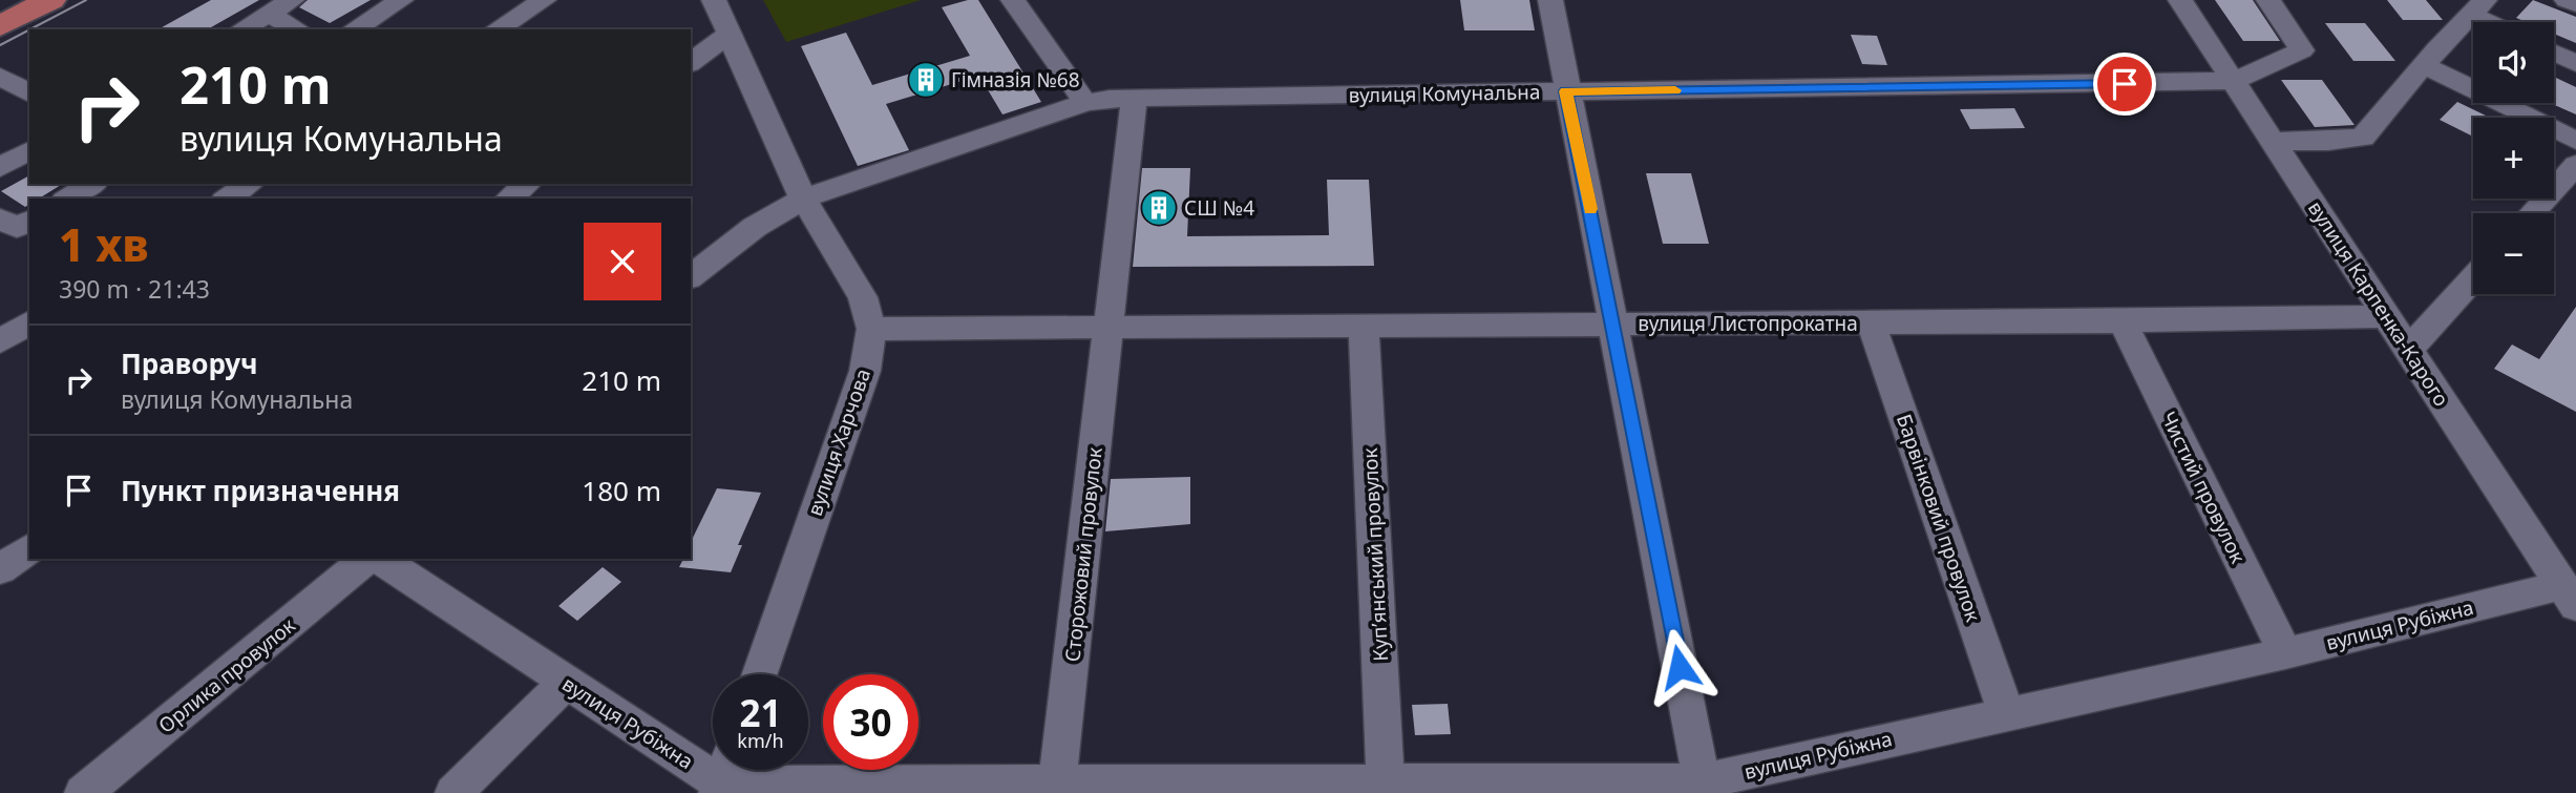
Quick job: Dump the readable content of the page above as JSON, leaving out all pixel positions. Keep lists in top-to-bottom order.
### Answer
{
  "streets": {
    "street": [
      "вулиця Комунальна",
      "вулиця Карпенка-Карого",
      "вулиця Листопрокатна",
      "вулиця Харчова",
      "Чистий провулок",
      "Барвінковий провулок",
      "Сторожовий провулок",
      "Куп’янський провулок",
      "вулиця Рубіжна",
      "Орлика провулок"
    ]
  },
  "crossings": [
    ["вулиця Комунальна", "вулиця Карпенка-Карого"],
    ["вулиця Комунальна", "вулиця Харчова"],
    ["вулиця Комунальна", "Сторожовий провулок"],
    ["вулиця Карпенка-Карого", "вулиця Листопрокатна"],
    ["вулиця Карпенка-Карого", "вулиця Рубіжна"],
    ["вулиця Листопрокатна", "вулиця Харчова"],
    ["вулиця Листопрокатна", "Чистий провулок"],
    ["вулиця Листопрокатна", "Барвінковий провулок"],
    ["вулиця Листопрокатна", "Сторожовий провулок"],
    ["вулиця Листопрокатна", "Куп’янський провулок"],
    ["Чистий провулок", "вулиця Рубіжна"],
    ["Барвінковий провулок", "вулиця Рубіжна"],
    ["Сторожовий провулок", "вулиця Рубіжна"],
    ["Куп’янський провулок", "вулиця Рубіжна"]
  ],
  "places": {
    "building": ["Гімназія №68", "СШ №4"]
  },
  "page": {
    "map_buttons": ["+", "−"],
    "turn": ["210 m", "вулиця Комунальна"],
    "heading": ["1 хв", "390 m · 21:43"],
    "list": [
      {
        "name": "Праворуч",
        "note": "вулиця Комунальна",
        "value": "210 m"
      },
      {
        "name": "Пункт призначення",
        "value": "180 m"
      }
    ],
    "speed": "21 km/h",
    "limit": "30"
  }
}
